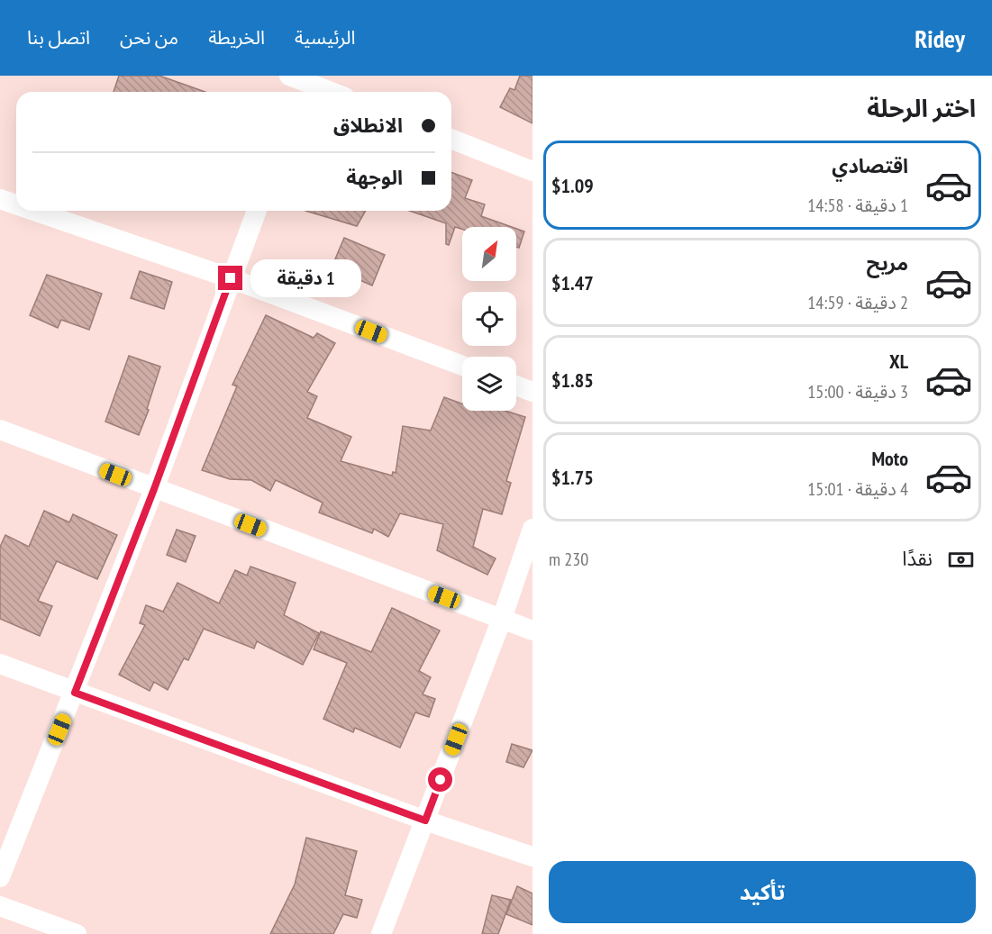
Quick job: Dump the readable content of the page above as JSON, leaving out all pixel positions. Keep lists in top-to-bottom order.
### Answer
{
  "north": "top right",
  "page": {
    "header": "Ridey",
    "nav": [
      "الرئيسية",
      "الخريطة",
      "من نحن",
      "اتصل بنا"
    ],
    "heading": "اختر الرحلة",
    "banner": ["الانطلاق", "الوجهة"],
    "list": [
      {
        "name": "اقتصادي",
        "note": "1 دقيقة · 14:58",
        "value": "$1.09"
      },
      {
        "name": "مريح",
        "note": "2 دقيقة · 14:59",
        "value": "$1.47"
      },
      {
        "name": "XL",
        "note": "3 دقيقة · 15:00",
        "value": "$1.85"
      },
      {
        "name": "Moto",
        "note": "4 دقيقة · 15:01",
        "value": "$1.75"
      }
    ],
    "bubble": "1 دقيقة",
    "pay": ["نقدًا", "230 m"],
    "buttons": "تأكيد"
  }
}
